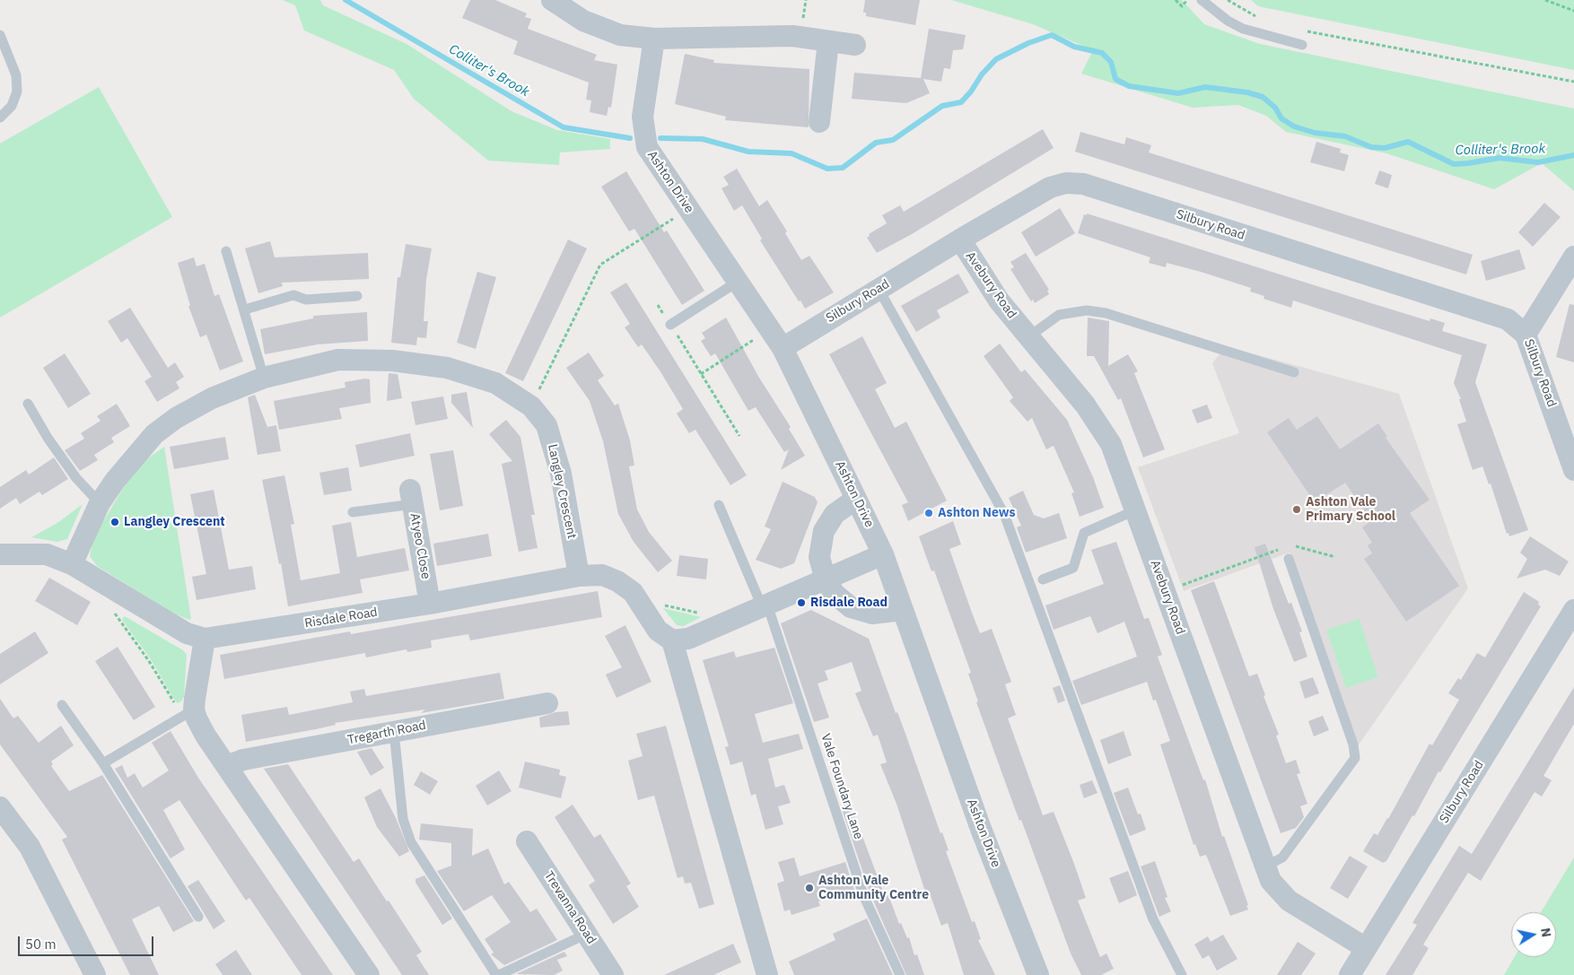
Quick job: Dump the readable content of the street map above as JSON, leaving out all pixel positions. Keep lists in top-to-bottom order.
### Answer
{
  "streets": {
    "street": [
      "Ashton Drive",
      "Silbury Road",
      "Avebury Road",
      "Langley Crescent",
      "Atyeo Close",
      "Risdale Road",
      "Tregarth Road",
      "Trevanna Road"
    ],
    "lane": ["Vale Foundary Lane"]
  },
  "crossings": [
    ["Ashton Drive", "Silbury Road"],
    ["Silbury Road", "Avebury Road"],
    ["Langley Crescent", "Risdale Road"],
    ["Atyeo Close", "Risdale Road"]
  ],
  "water": ["Colliter's Brook"],
  "places": [
    "Ashton Vale Primary School",
    "Ashton News",
    "Langley Crescent",
    "Risdale Road",
    "Ashton Vale Community Centre"
  ],
  "scale_bar": "50 m",
  "north": "right"
}
